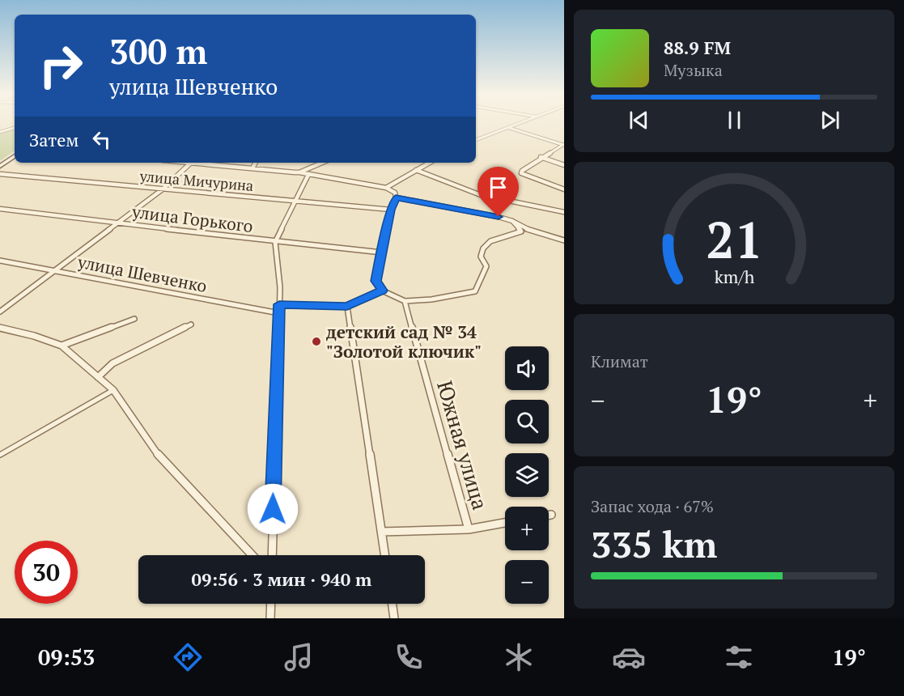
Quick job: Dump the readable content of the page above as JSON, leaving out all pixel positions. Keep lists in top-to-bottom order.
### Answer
{
  "streets": {
    "street": [
      "улица Мичурина",
      "улица Горького",
      "улица Шевченко",
      "Южная улица"
    ]
  },
  "places": ["детский сад № 34 \"Золотой ключик\""],
  "page": {
    "turn": ["300 m", "улица Шевченко"],
    "song": ["88.9 FM", "Музыка"],
    "then": "Затем",
    "tile": [
      "Климат",
      ["Запас хода · 67%", "335 km"]
    ],
    "map_buttons": ["+", "−"],
    "heat": ["−", "19°", "+"],
    "limit": "30",
    "trip": "09:56 · 3 мин · 940 m",
    "tabs": ["09:53", "19°"],
    "gauge": ["21", "km/h"]
  }
}
